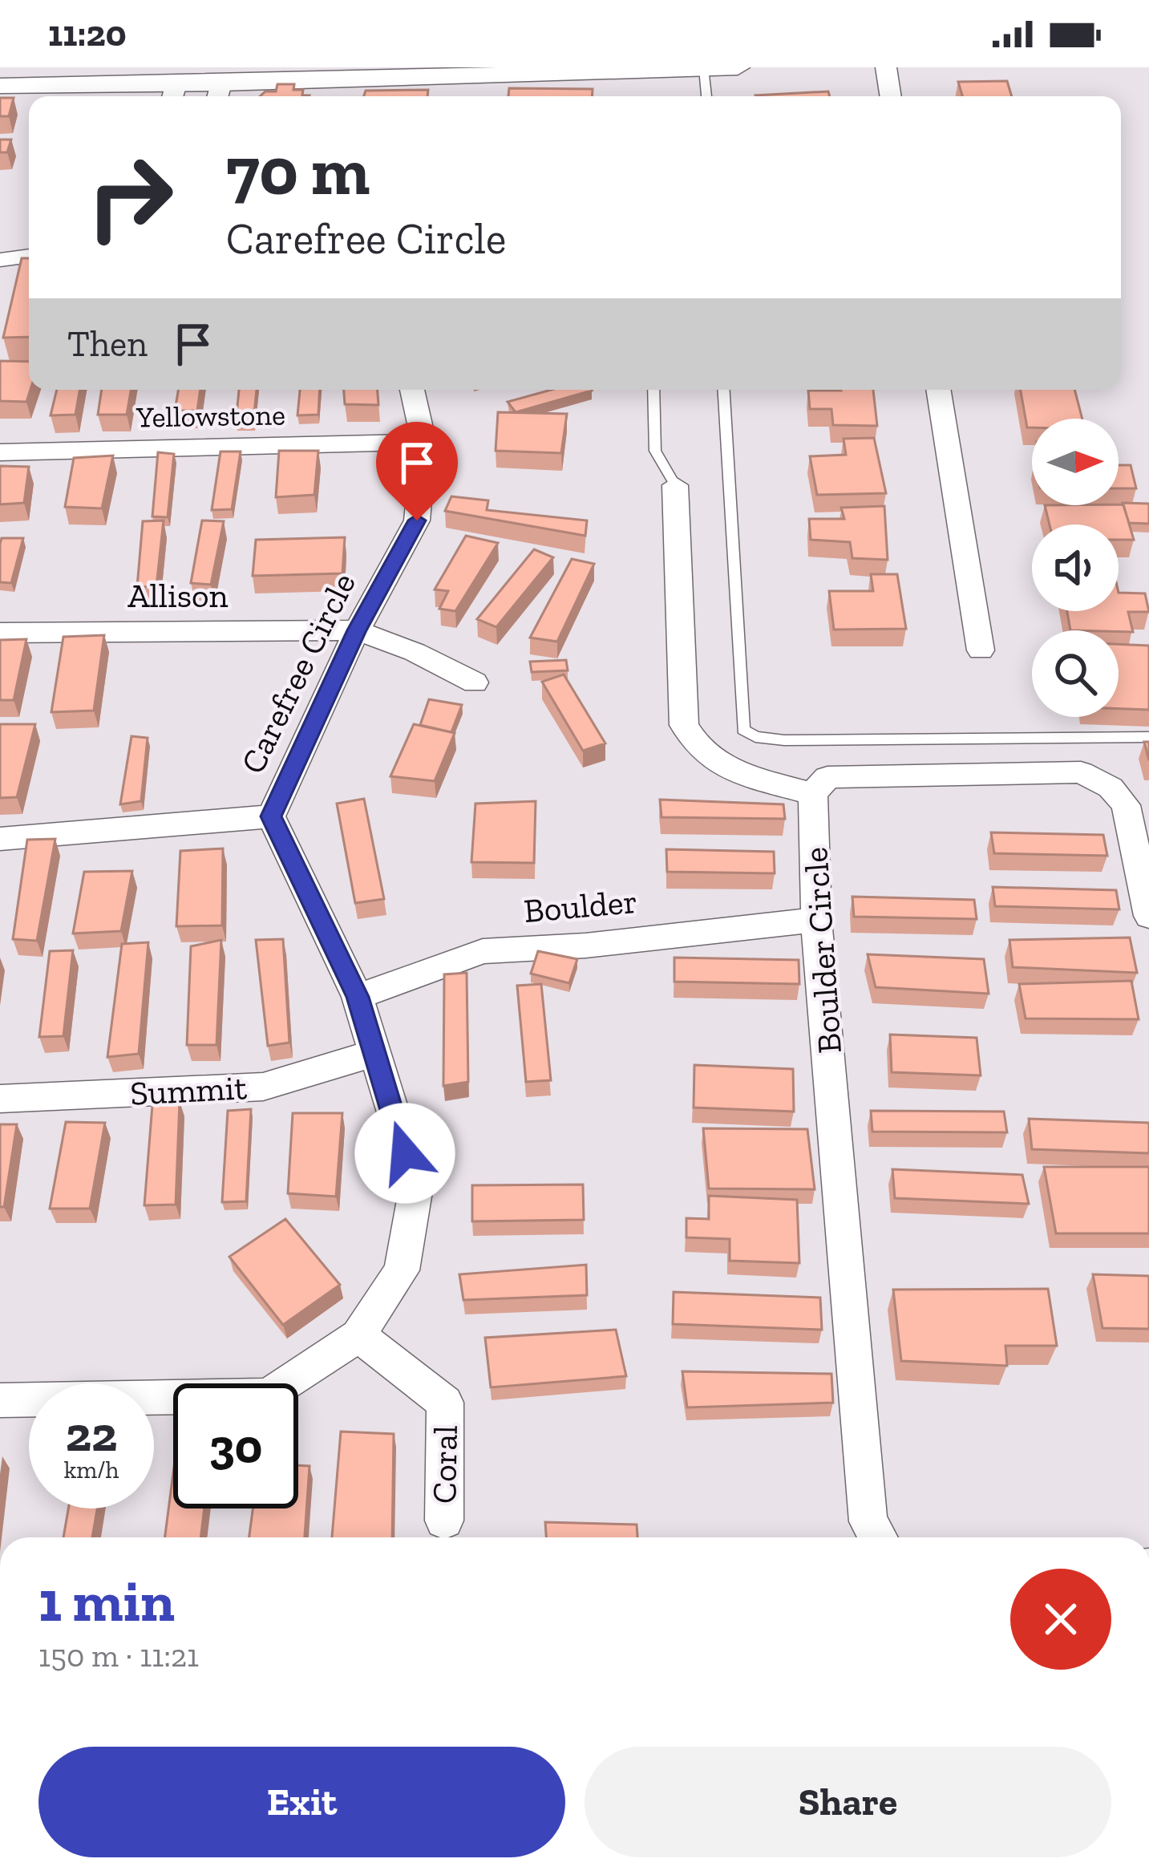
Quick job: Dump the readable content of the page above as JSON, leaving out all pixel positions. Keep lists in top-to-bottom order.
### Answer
{
  "streets": {
    "street": [
      "Yellowstone",
      "Allison",
      "Carefree Circle",
      "Boulder",
      "Boulder Circle",
      "Summit",
      "Coral"
    ]
  },
  "crossings": [
    ["Yellowstone", "Carefree Circle"],
    ["Allison", "Carefree Circle"],
    ["Carefree Circle", "Boulder"],
    ["Carefree Circle", "Summit"],
    ["Carefree Circle", "Coral"],
    ["Boulder", "Boulder Circle"]
  ],
  "north": "right",
  "page": {
    "status": "11:20",
    "turn": ["70 m", "Carefree Circle"],
    "then": "Then",
    "speed": "22 km/h",
    "limit": "30",
    "heading": ["1 min", "150 m · 11:21"],
    "buttons": ["Exit", "Share"]
  }
}
